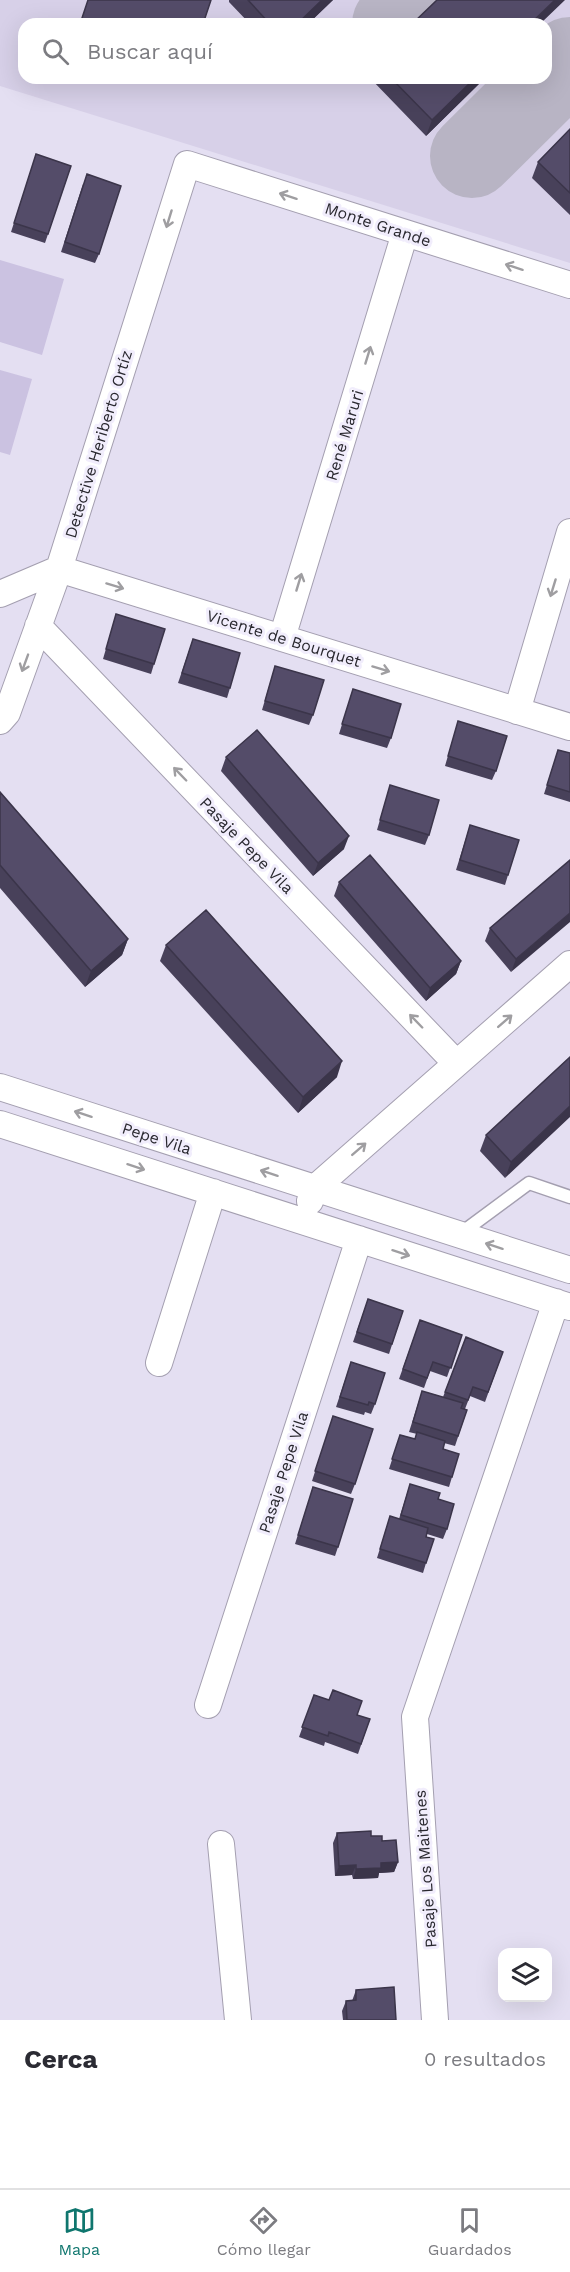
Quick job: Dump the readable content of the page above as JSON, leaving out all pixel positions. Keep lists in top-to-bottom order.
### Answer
{
  "streets": {
    "street": [
      "Monte Grande",
      "René Maruri",
      "Detective Heriberto Ortíz",
      "Vicente de Bourquet",
      "Pasaje Pepe Vila",
      "Pepe Vila",
      "Pasaje Los Maitenes"
    ]
  },
  "crossings": [
    ["Monte Grande", "René Maruri"],
    ["Monte Grande", "Detective Heriberto Ortíz"],
    ["René Maruri", "Vicente de Bourquet"],
    ["Detective Heriberto Ortíz", "Vicente de Bourquet"],
    ["Detective Heriberto Ortíz", "Pasaje Pepe Vila"]
  ],
  "one_way": [
    "Monte Grande",
    "René Maruri",
    "Detective Heriberto Ortíz",
    "Vicente de Bourquet",
    "Pasaje Pepe Vila"
  ],
  "page": {
    "search": "Buscar aquí",
    "heading": ["Cerca", "0 resultados"],
    "nav": ["Mapa", "Cómo llegar", "Guardados"]
  }
}
